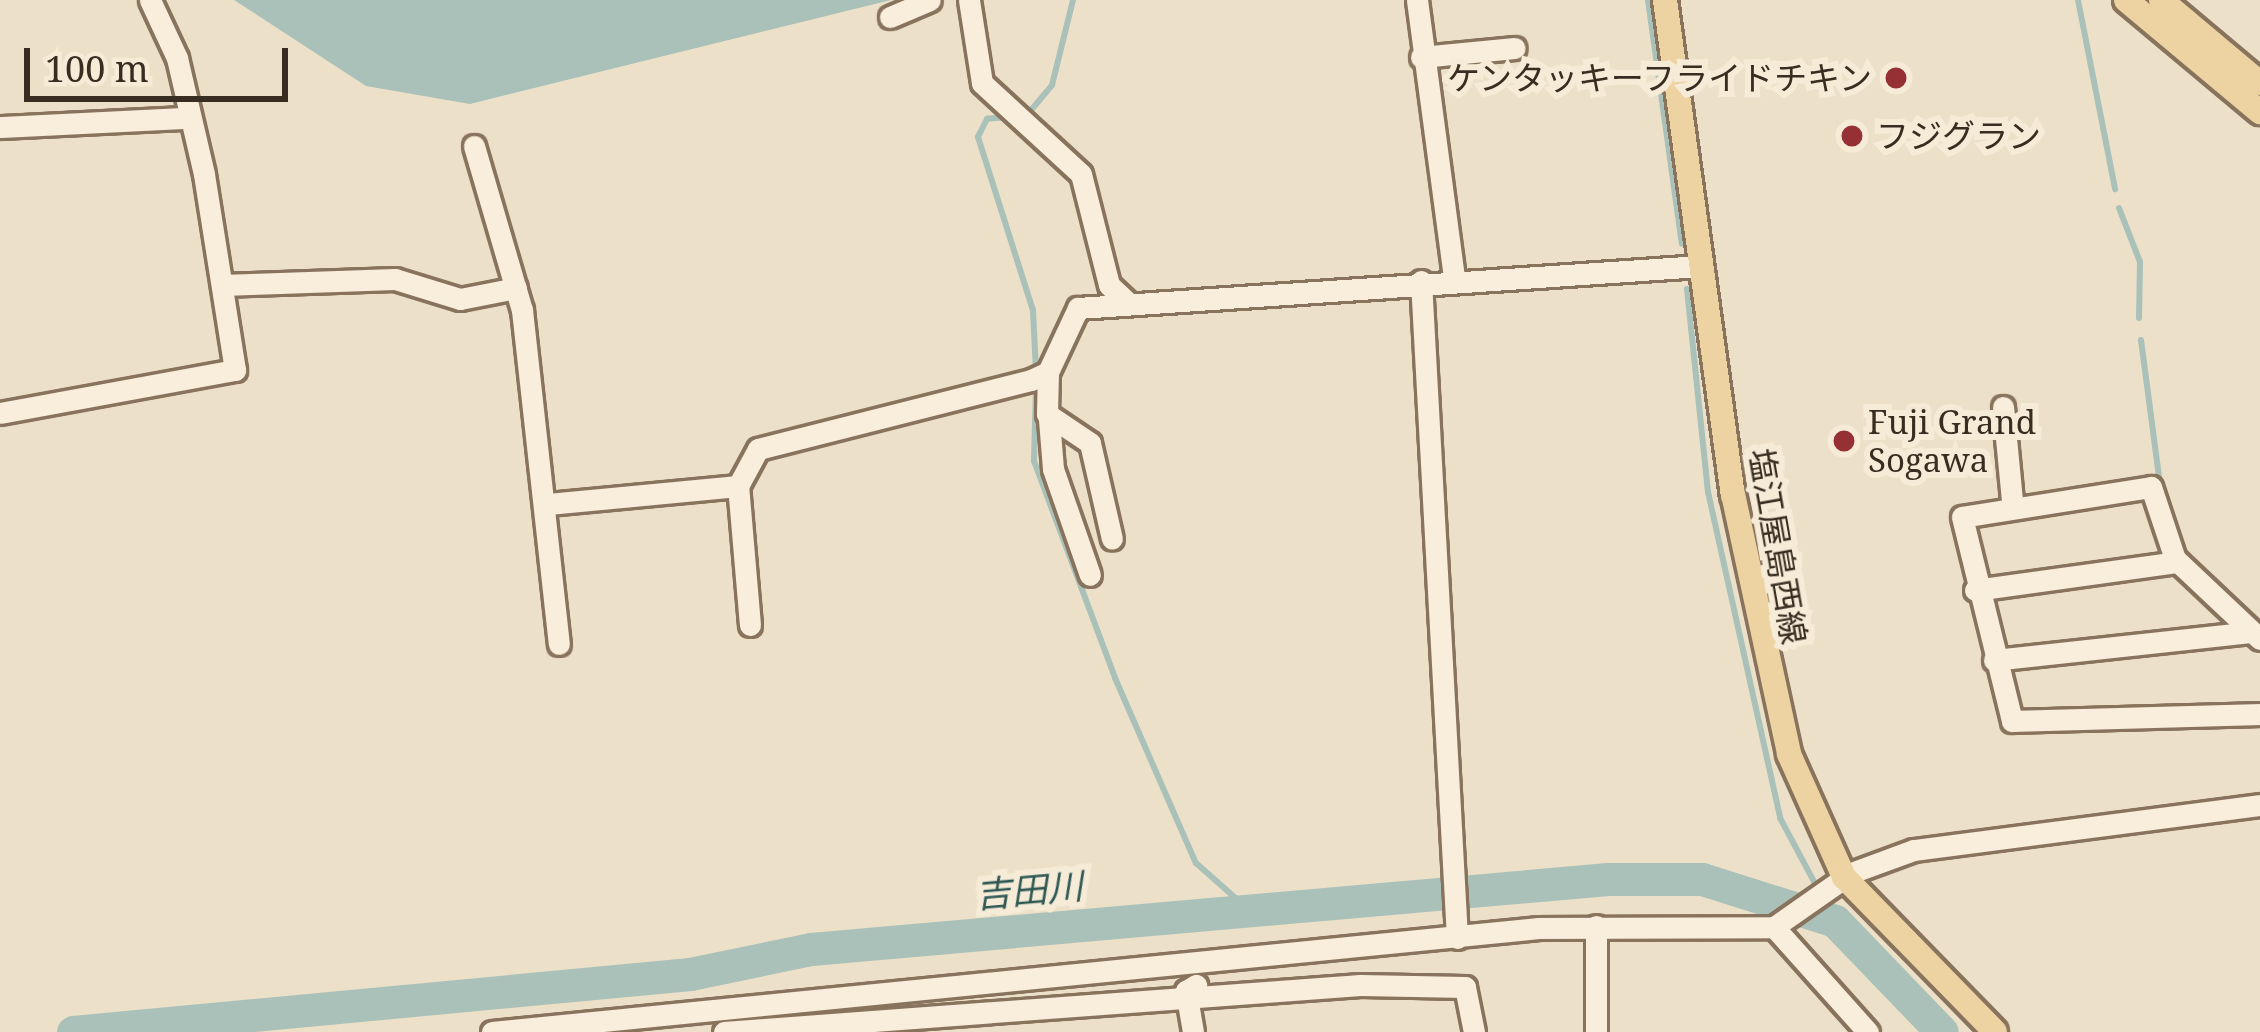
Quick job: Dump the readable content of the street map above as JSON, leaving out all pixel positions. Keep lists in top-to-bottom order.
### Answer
{
  "streets": {
    "main road": ["塩江屋島西線"]
  },
  "water": ["吉田川"],
  "places": ["ケンタッキーフライドチキン", "フジグラン", "Fuji Grand Sogawa"],
  "scale_bar": "100 m"
}
